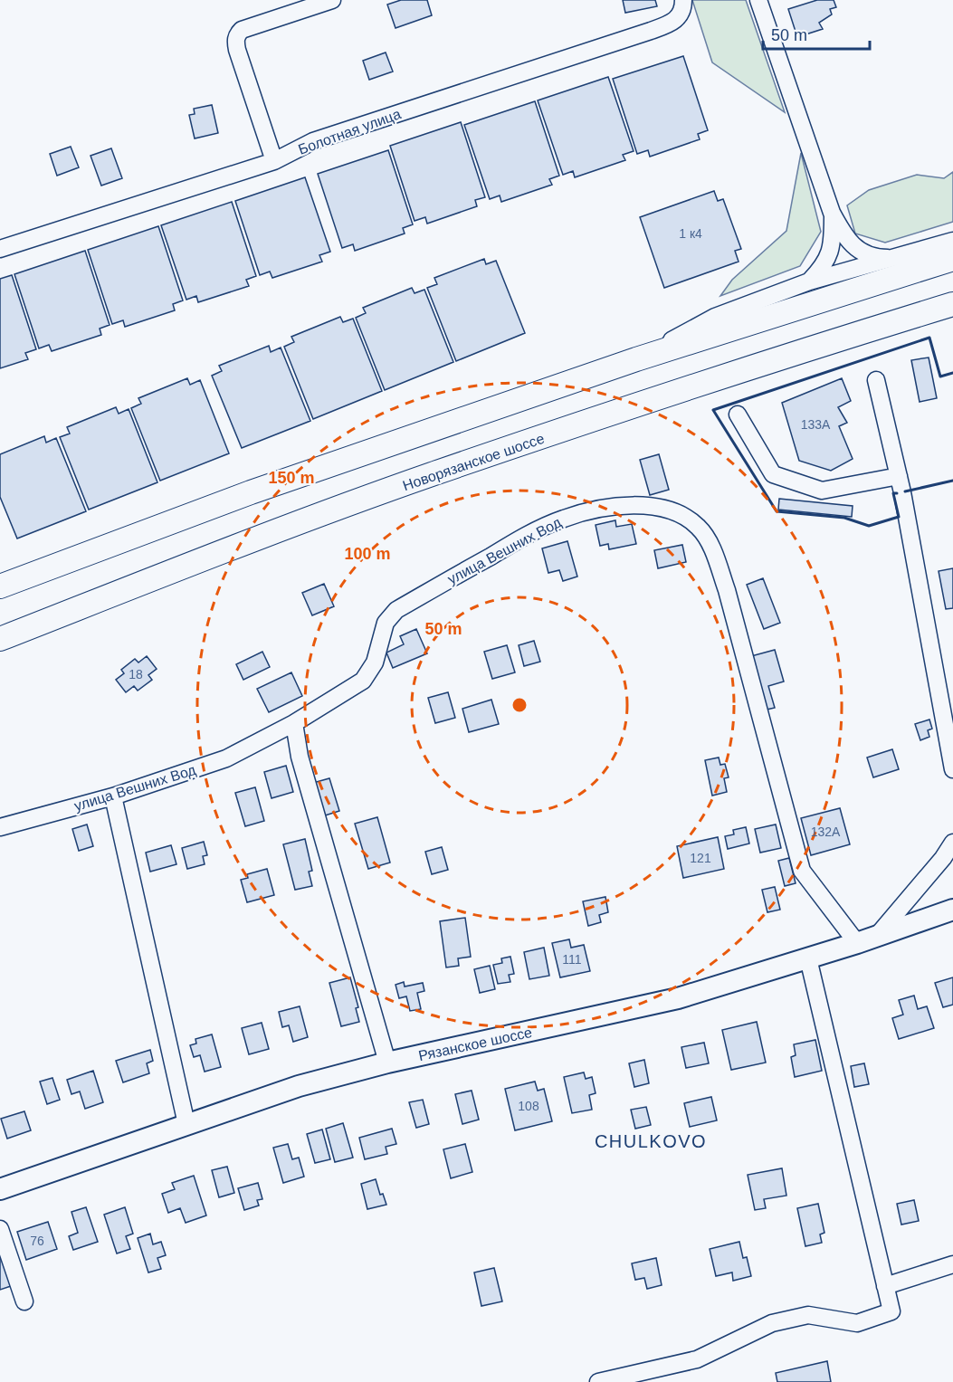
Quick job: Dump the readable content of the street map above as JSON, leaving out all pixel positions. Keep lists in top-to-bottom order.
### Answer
{
  "streets": {
    "highway": ["Новорязанское шоссе"],
    "main road": ["Рязанское шоссе"],
    "street": ["Болотная улица", "улица Вешних Вод"]
  },
  "crossings": [
    ["улица Вешних Вод", "Рязанское шоссе"]
  ],
  "districts": ["CHULKOVO"],
  "house_numbers": [
    "1 к4",
    "133А",
    "18",
    "132А",
    "121",
    "111",
    "108",
    "76"
  ],
  "scale_bar": "50 m",
  "rings": ["150 m", "100 m", "50 m"]
}
